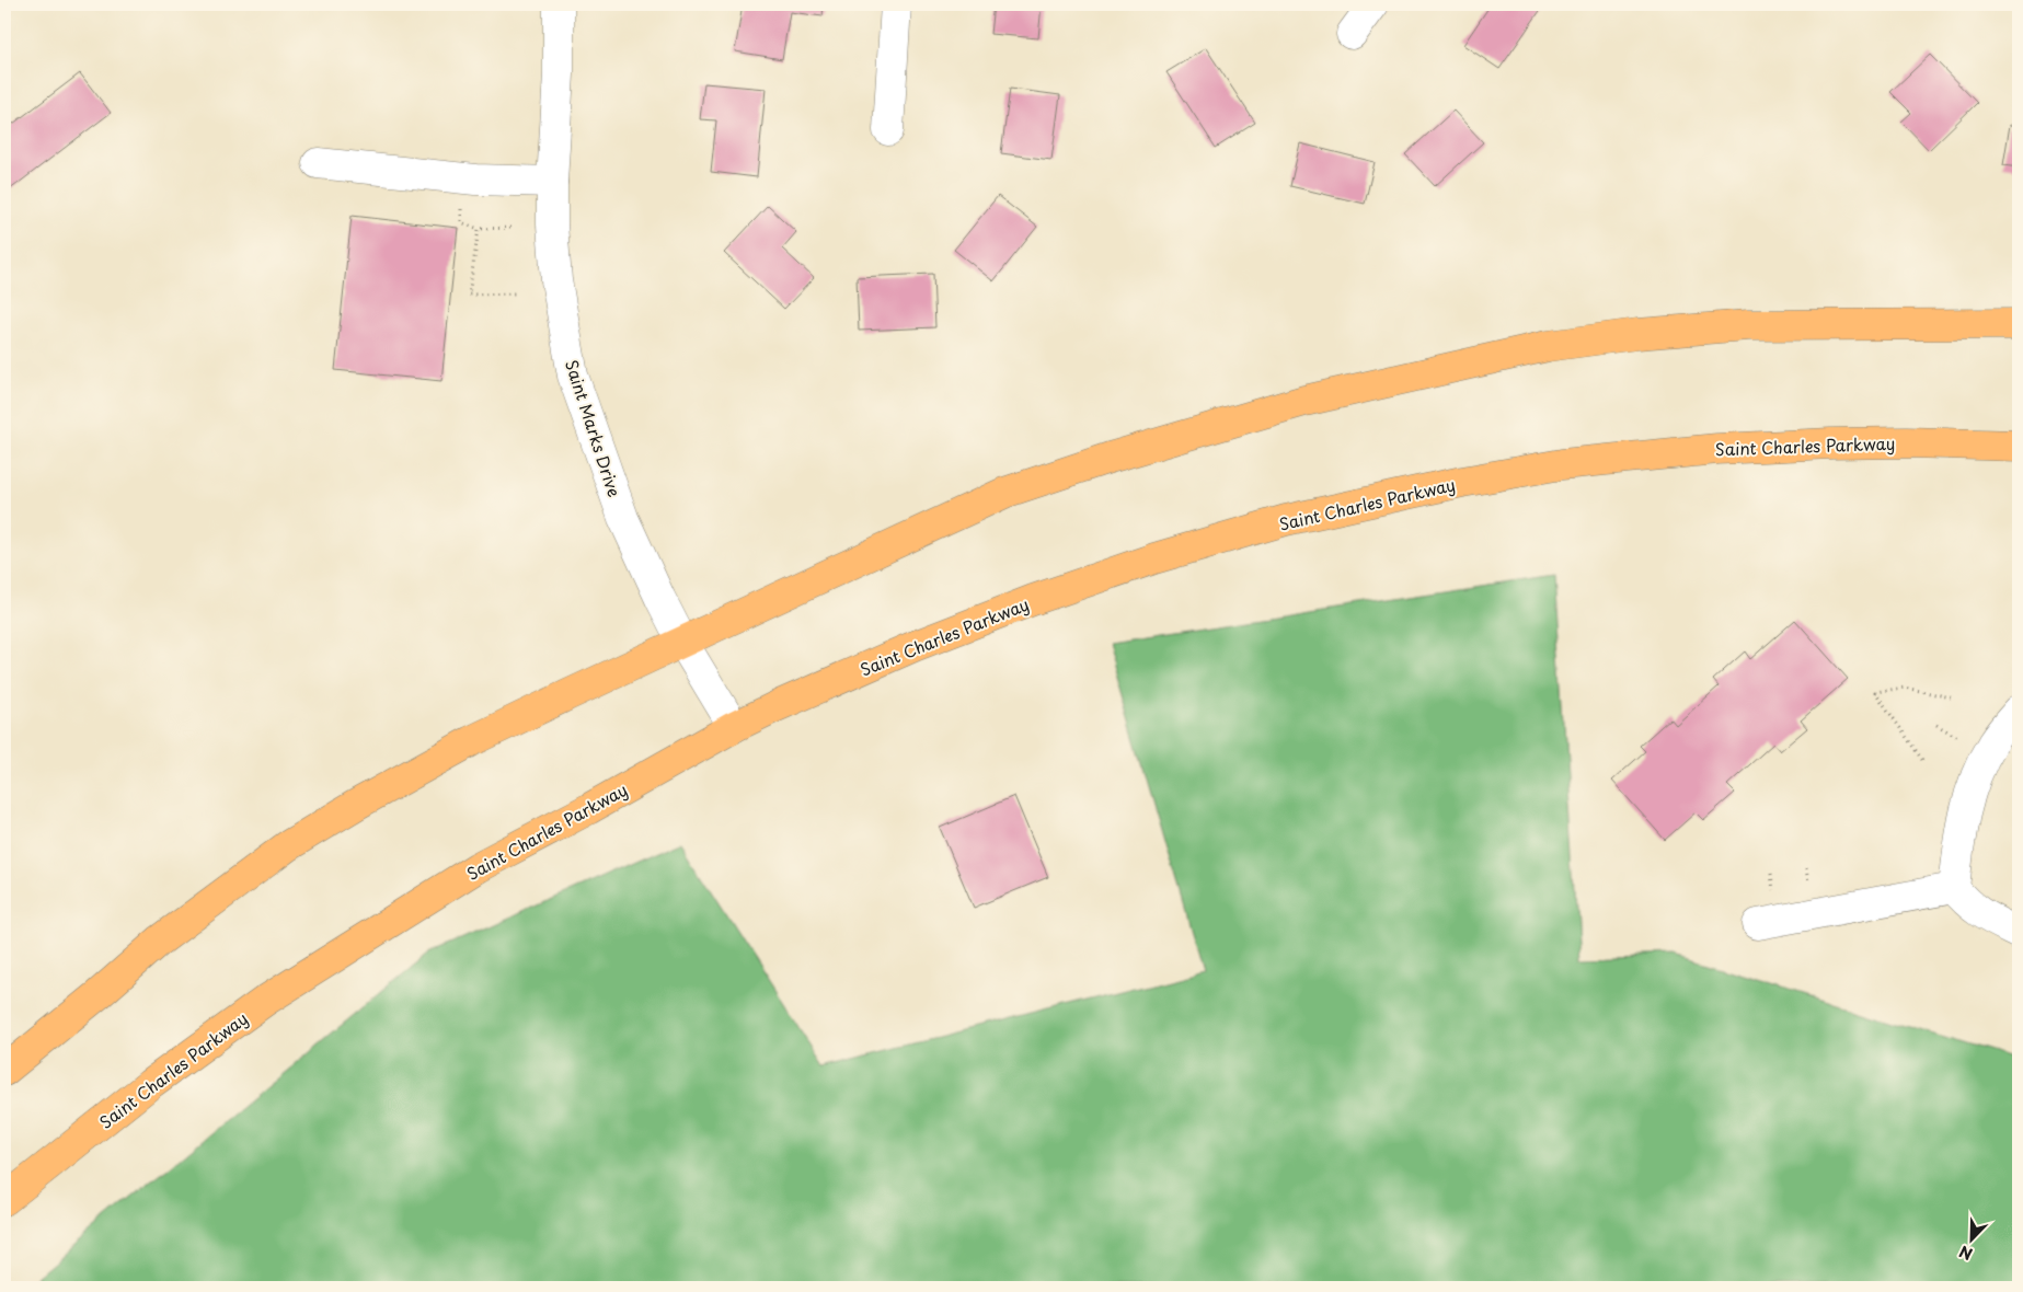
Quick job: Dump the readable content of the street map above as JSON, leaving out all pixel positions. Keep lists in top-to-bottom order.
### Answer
{
  "streets": {
    "main road": ["Saint Charles Parkway"],
    "street": ["Saint Marks Drive"]
  },
  "crossings": [
    ["Saint Marks Drive", "Saint Charles Parkway"]
  ],
  "north": "bottom left"
}
